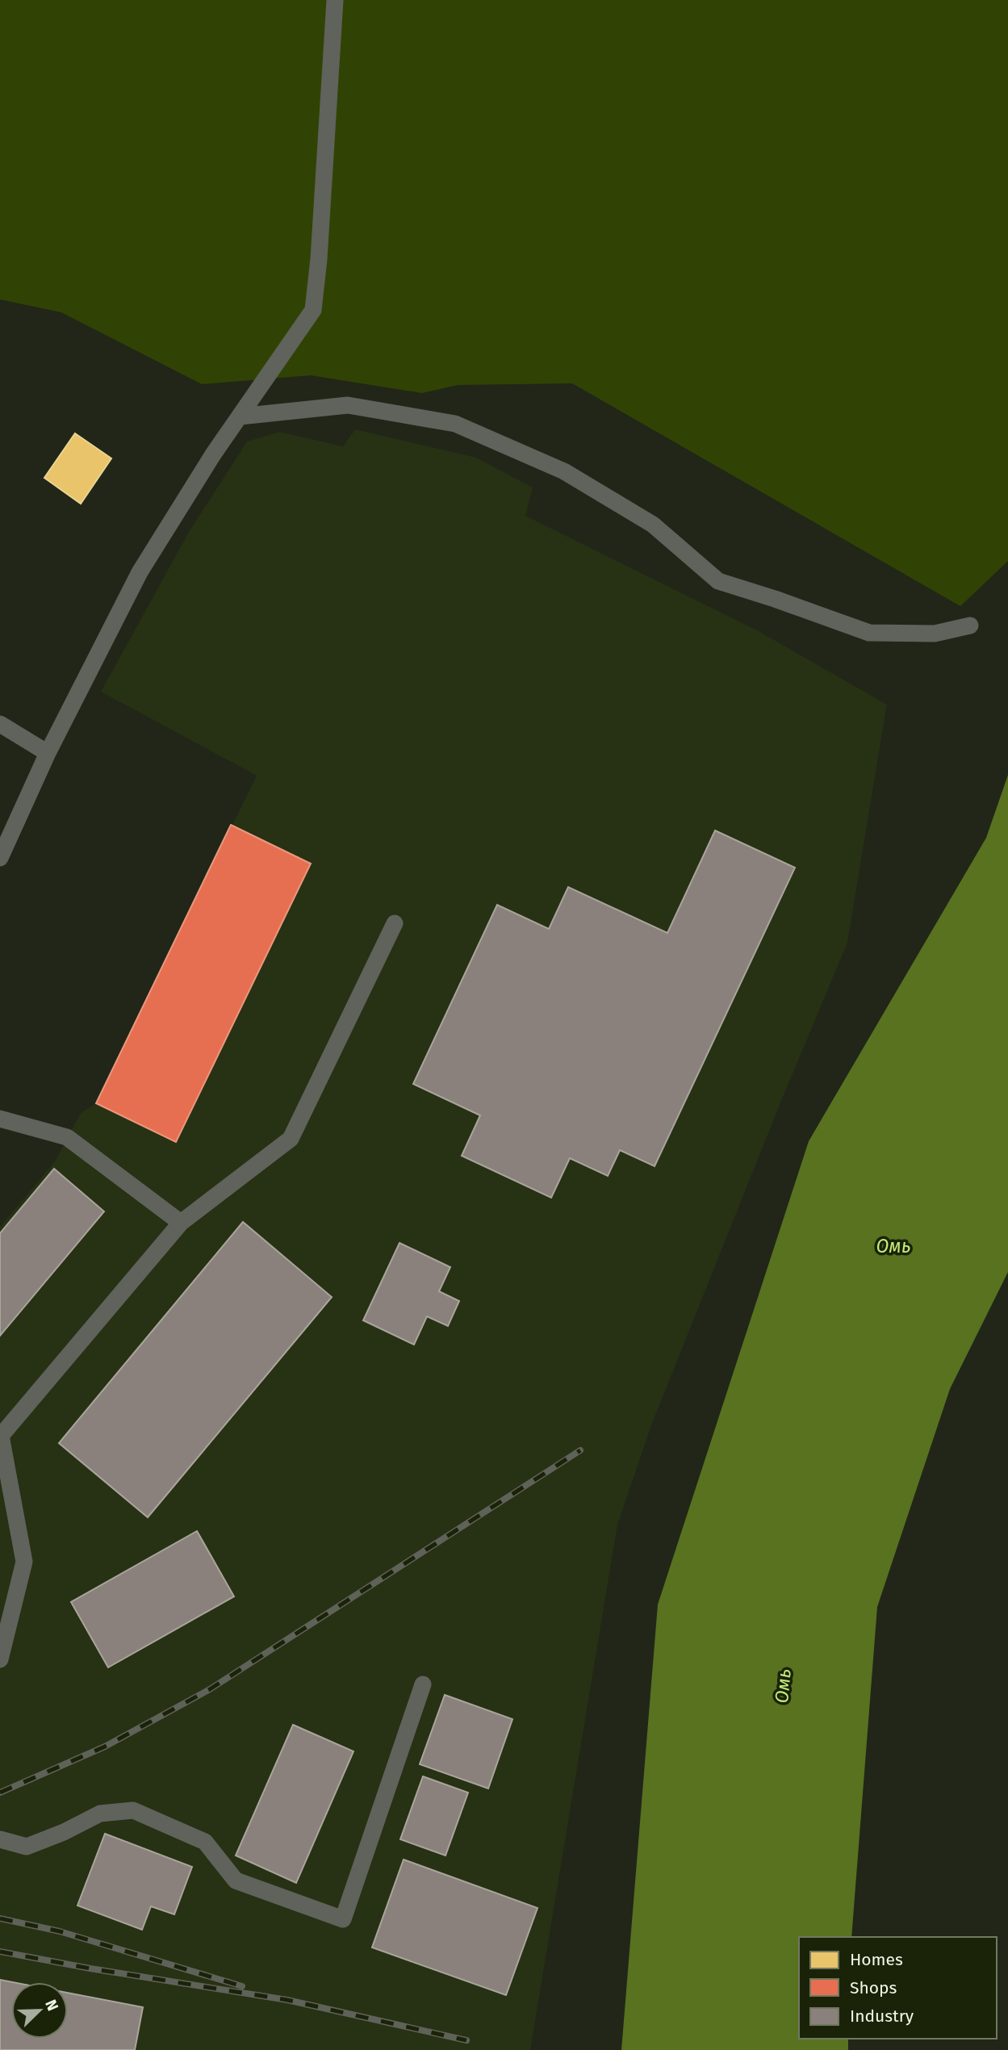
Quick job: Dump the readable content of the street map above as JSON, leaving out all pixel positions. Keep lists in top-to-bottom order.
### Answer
{
  "water": ["Омь"],
  "legend": ["Homes", "Shops", "Industry"],
  "north": "top right"
}
